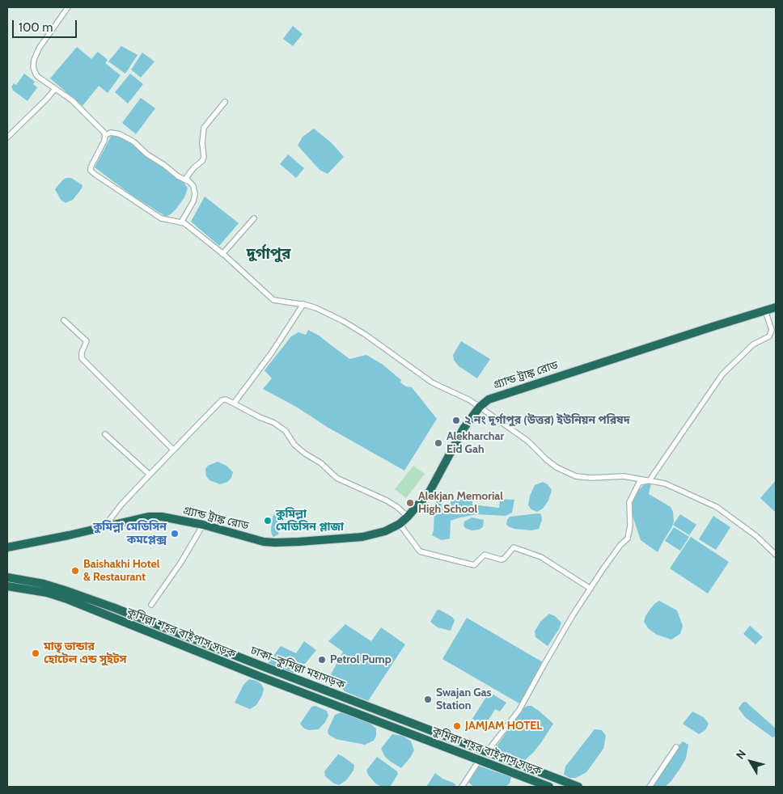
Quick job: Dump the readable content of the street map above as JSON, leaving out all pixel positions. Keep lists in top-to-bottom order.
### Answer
{
  "streets": {
    "highway": ["গ্র্যান্ড ট্রাঙ্ক রোড", "কুমিল্লা শহর বাইপাস সড়ক", "ঢাকা–কুমিল্লা মহাসড়ক"]
  },
  "districts": ["দুর্গাপুর"],
  "places": [
    "২ নং দূর্গাপুর (উত্তর) ইউনিয়ন পরিষদ",
    "Alekharchar Eid Gah",
    "Alekjan Memorial High School",
    "কুমিল্লা মেডিসিন প্লাজা",
    "কুমিল্লা মেডিসিন কমপ্লেক্স",
    "Baishakhi Hotel & Restaurant",
    "মাতৃ ভান্ডার হোটেল এন্ড সুইটস",
    "Petrol Pump",
    "Swajan Gas Station",
    "JAMJAM HOTEL"
  ],
  "scale_bar": "100 m",
  "north": "top left"
}
